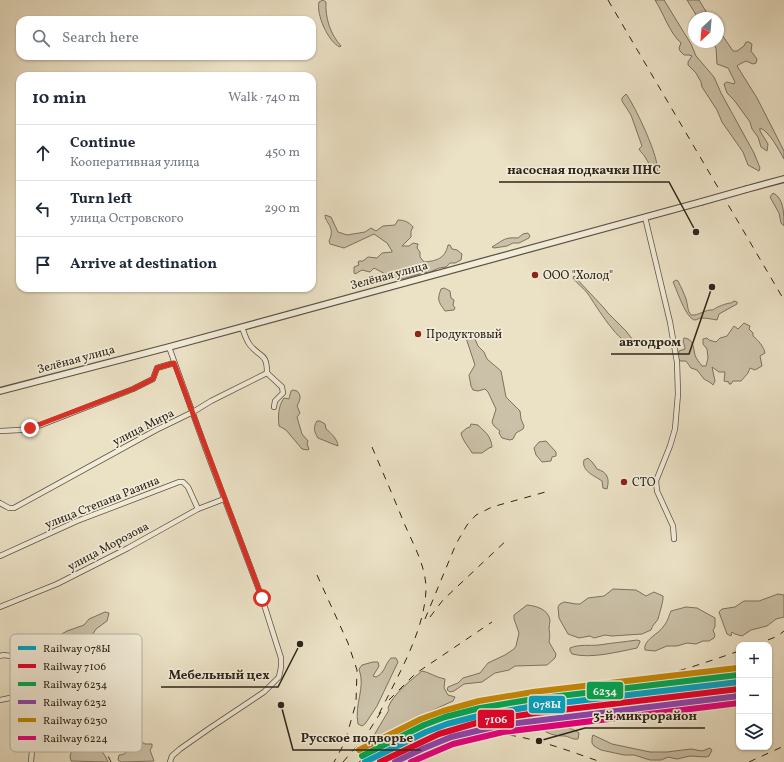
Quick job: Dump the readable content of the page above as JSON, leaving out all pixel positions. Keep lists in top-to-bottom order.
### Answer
{
  "streets": {
    "street": [
      "Зелёная улица",
      "улица Мира",
      "улица Степана Разина",
      "улица Морозова"
    ]
  },
  "crossings": [
    ["улица Степана Разина", "улица Морозова"]
  ],
  "places": [
    "насосная подкачки ПНС",
    "ООО \"Холод\"",
    "автодром",
    "Продуктовый",
    "СТО",
    "Мебельный цех",
    "Русское подворье",
    "3-й микрорайон"
  ],
  "lines": [
    "rail line 6230",
    "rail line 6234",
    "rail line 078Ы",
    "rail line 7106",
    "rail line 6232",
    "rail line 6224"
  ],
  "legend": [
    "Railway 078Ы",
    "Railway 7106",
    "Railway 6234",
    "Railway 6232",
    "Railway 6230",
    "Railway 6224"
  ],
  "north": "bottom left",
  "page": {
    "search": "Search here",
    "heading": ["10 min", "Walk · 740 m"],
    "list": [
      ["Continue", "Кооперативная улица", "450 m"],
      ["Turn left", "улица Островского", "290 m"],
      "Arrive at destination"
    ],
    "map_buttons": ["+", "−"]
  }
}
